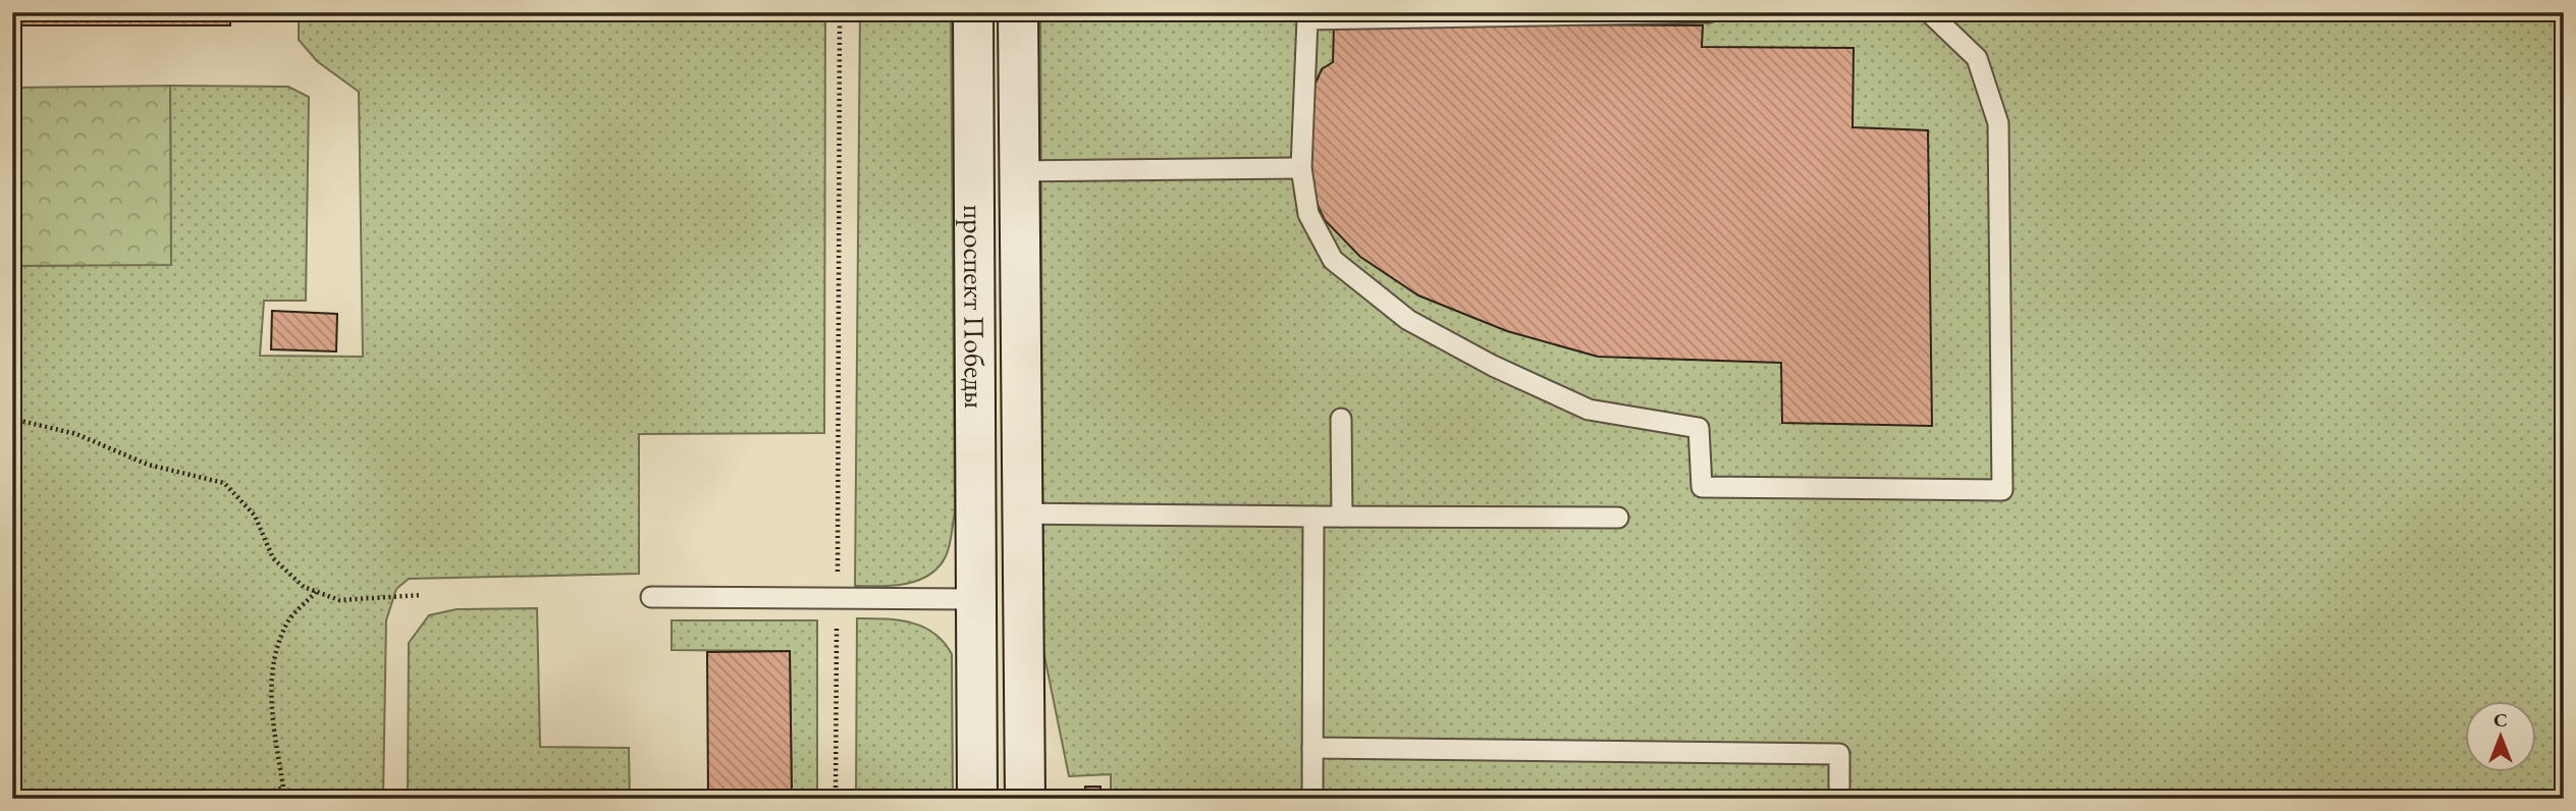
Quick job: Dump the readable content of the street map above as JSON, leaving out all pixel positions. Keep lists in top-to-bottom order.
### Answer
{
  "streets": {
    "main road": ["проспект Победы"]
  },
  "north": "top"
}
